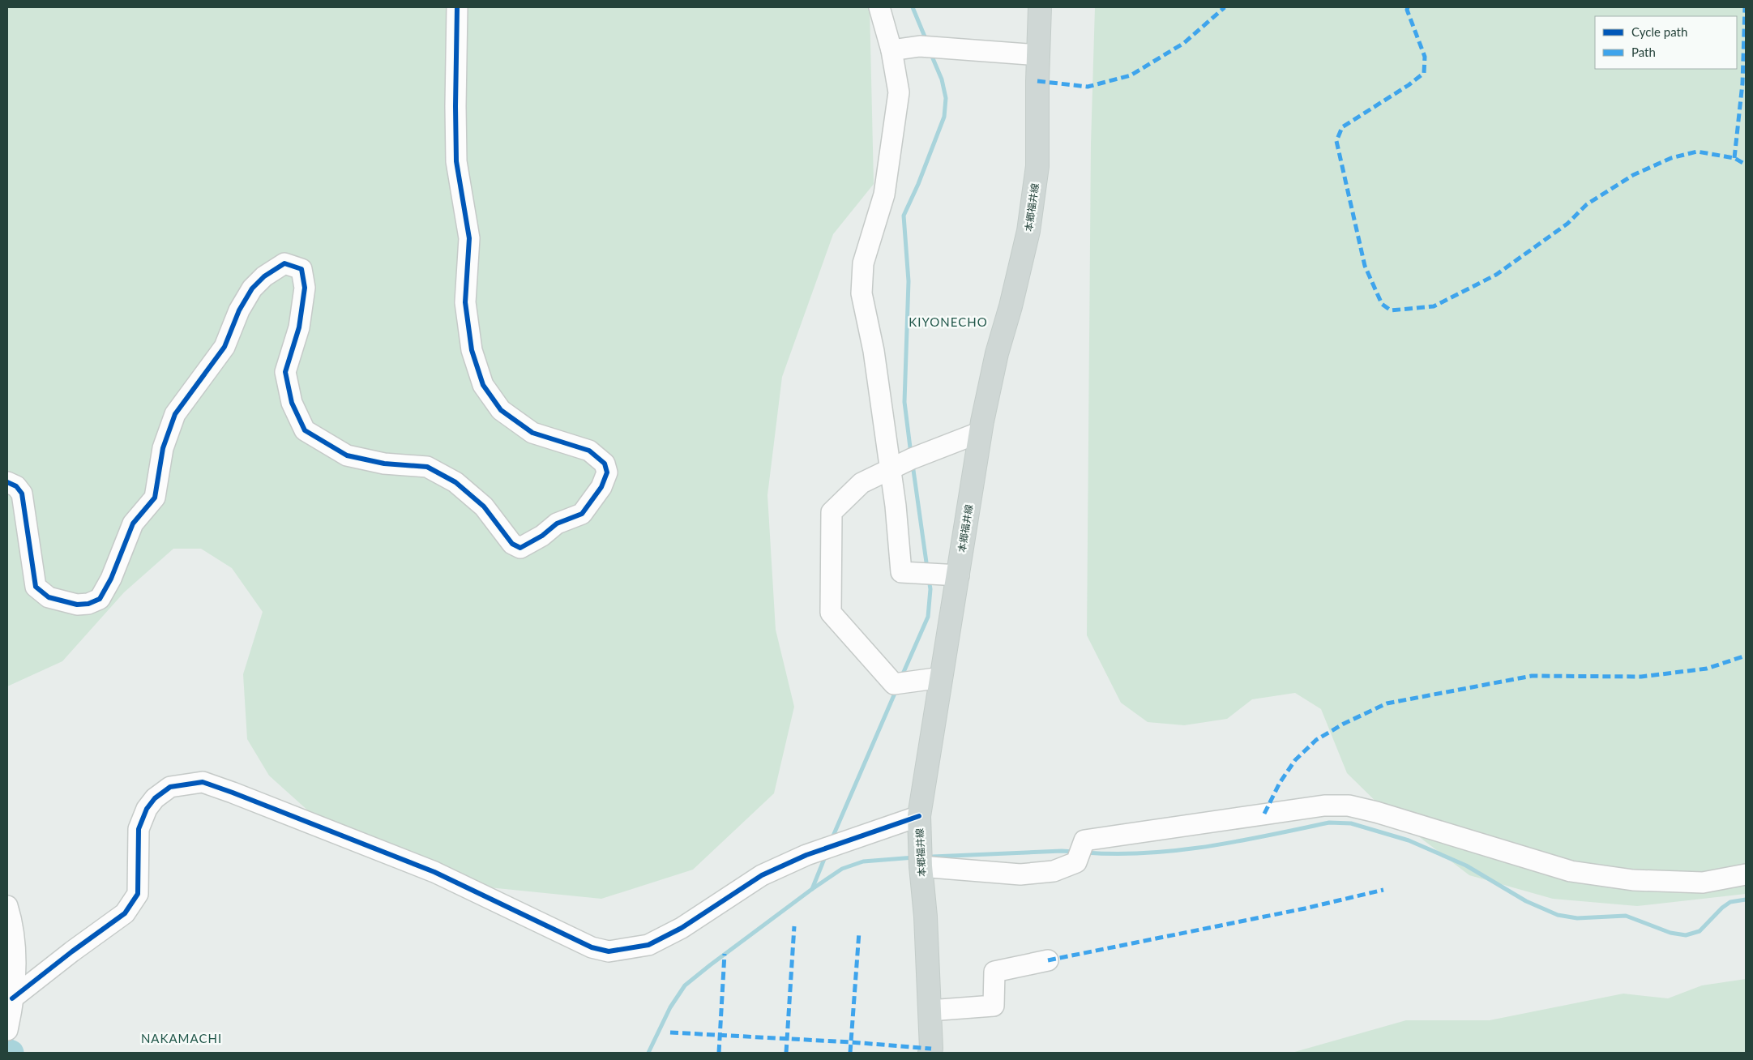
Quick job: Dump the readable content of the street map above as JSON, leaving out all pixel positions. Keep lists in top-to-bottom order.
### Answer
{
  "streets": {
    "main road": ["本郷福井線"]
  },
  "districts": ["KIYONECHO", "NAKAMACHI"],
  "legend": ["Cycle path", "Path"]
}
